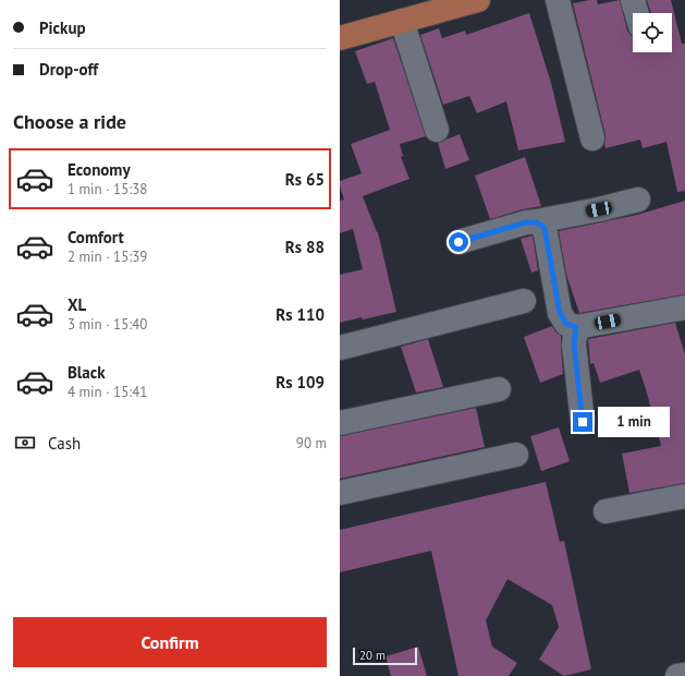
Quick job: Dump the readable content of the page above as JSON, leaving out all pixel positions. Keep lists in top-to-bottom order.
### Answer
{
  "scale_bar": "20 m",
  "page": {
    "banner": ["Pickup", "Drop-off"],
    "heading": "Choose a ride",
    "list": [
      {
        "name": "Economy",
        "note": "1 min · 15:38",
        "value": "Rs 65"
      },
      {
        "name": "Comfort",
        "note": "2 min · 15:39",
        "value": "Rs 88"
      },
      {
        "name": "XL",
        "note": "3 min · 15:40",
        "value": "Rs 110"
      },
      {
        "name": "Black",
        "note": "4 min · 15:41",
        "value": "Rs 109"
      }
    ],
    "bubble": "1 min",
    "pay": ["Cash", "90 m"],
    "buttons": "Confirm",
    "scale": "20 m"
  }
}
